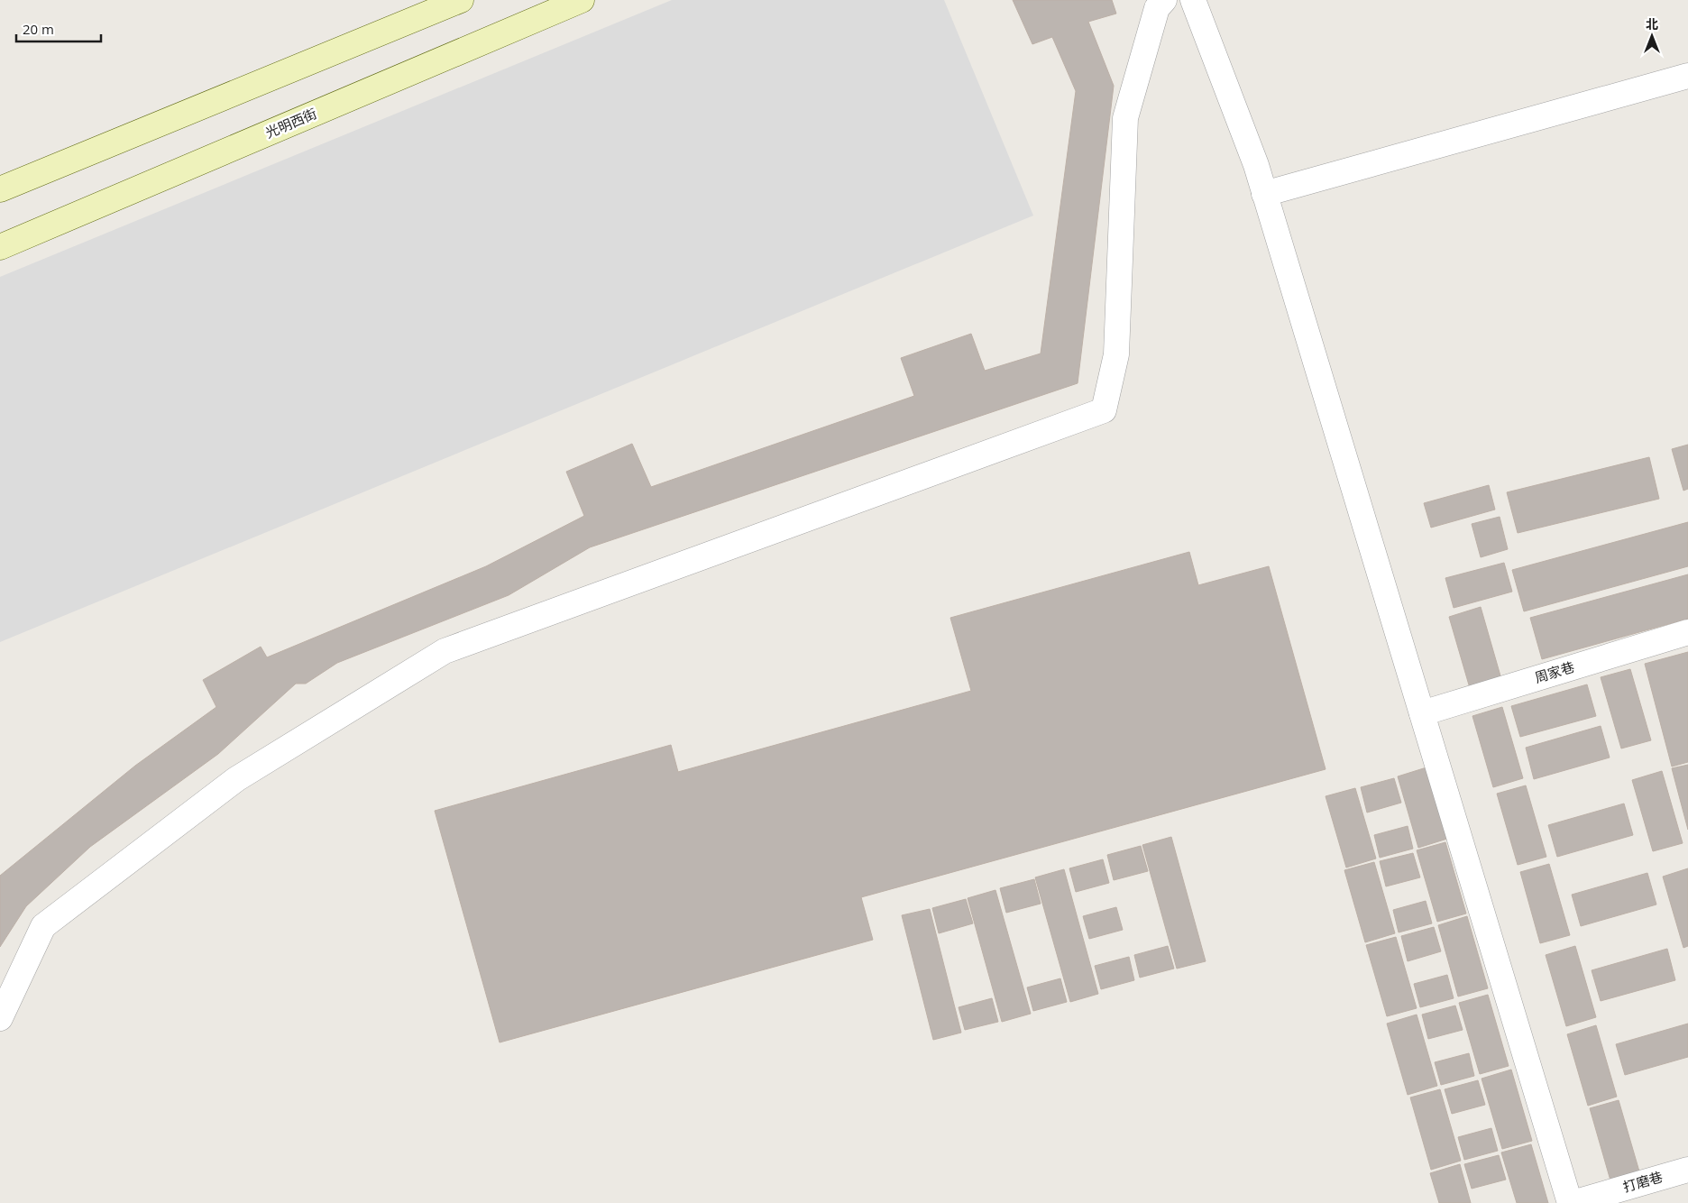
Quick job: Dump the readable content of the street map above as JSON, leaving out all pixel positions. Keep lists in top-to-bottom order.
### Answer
{
  "streets": {
    "main road": ["光明西街"],
    "street": ["周家巷", "打磨巷"]
  },
  "scale_bar": "20 m",
  "north": "top"
}
